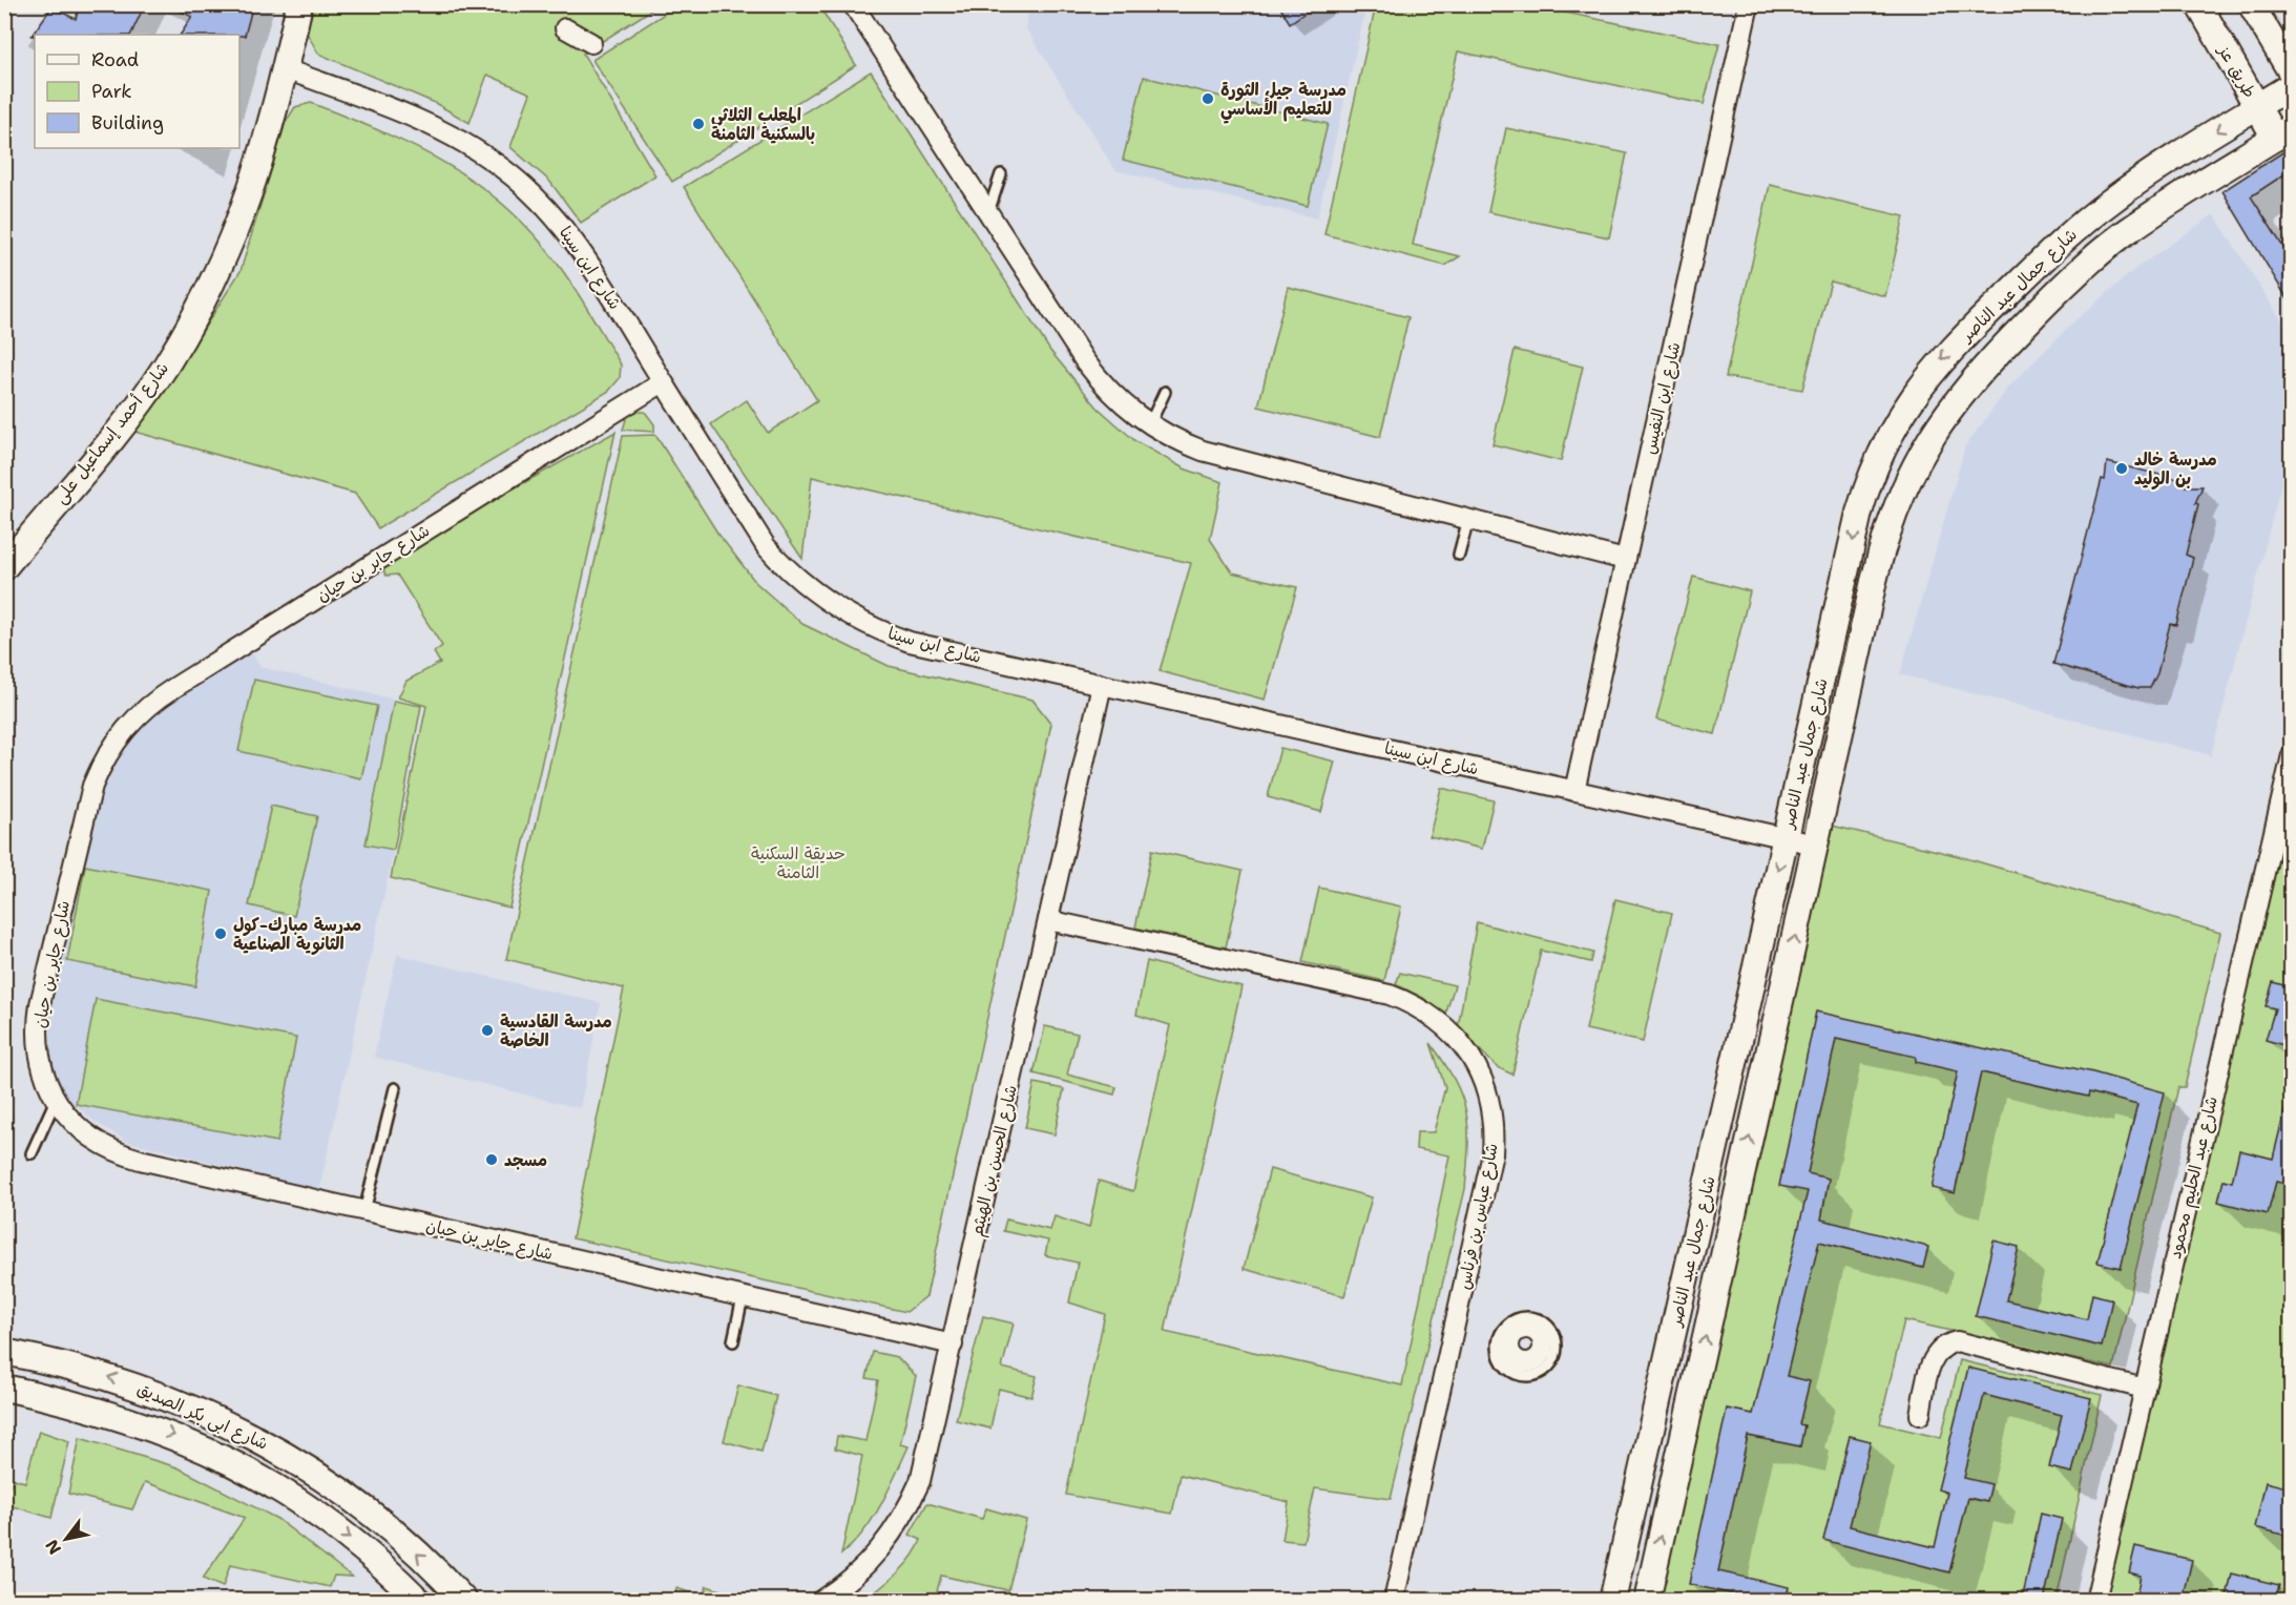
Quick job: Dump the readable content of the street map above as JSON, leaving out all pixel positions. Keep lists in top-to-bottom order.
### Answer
{
  "streets": {
    "main road": [
      "طريق عز",
      "شارع جمال عبد الناصر",
      "شارع أحمد إسماعيل على",
      "شارع ابى بكر الصديق"
    ],
    "street": [
      "شارع ابن سينا",
      "شارع ابن النفيس",
      "شارع جابر بن حيان",
      "شارع الحسن بن الهيثم",
      "شارع عبد الحليم محمود",
      "شارع عباس بن فرناس"
    ]
  },
  "crossings": [
    ["طريق عز", "شارع جمال عبد الناصر"],
    ["شارع ابن سينا", "شارع جمال عبد الناصر"],
    ["شارع ابن سينا", "شارع ابن النفيس"],
    ["شارع ابن سينا", "شارع أحمد إسماعيل على"],
    ["شارع ابن سينا", "شارع جابر بن حيان"],
    ["شارع ابن سينا", "شارع الحسن بن الهيثم"],
    ["شارع جابر بن حيان", "شارع الحسن بن الهيثم"],
    ["شارع الحسن بن الهيثم", "شارع عباس بن فرناس"]
  ],
  "parks": ["حديقة السكنية الثامنة"],
  "places": [
    "مدرسة جيل الثورة للتعليم الأساسي",
    "المعلب الثلاثي بالسكنية الثامنة",
    "مدرسة خالد بن الوليد",
    "مدرسة مبارك-كول الثانوية الصناعية",
    "مدرسة القادسية الخاصة",
    "مسجد"
  ],
  "legend": ["Road", "Park", "Building"],
  "north": "bottom left"
}
